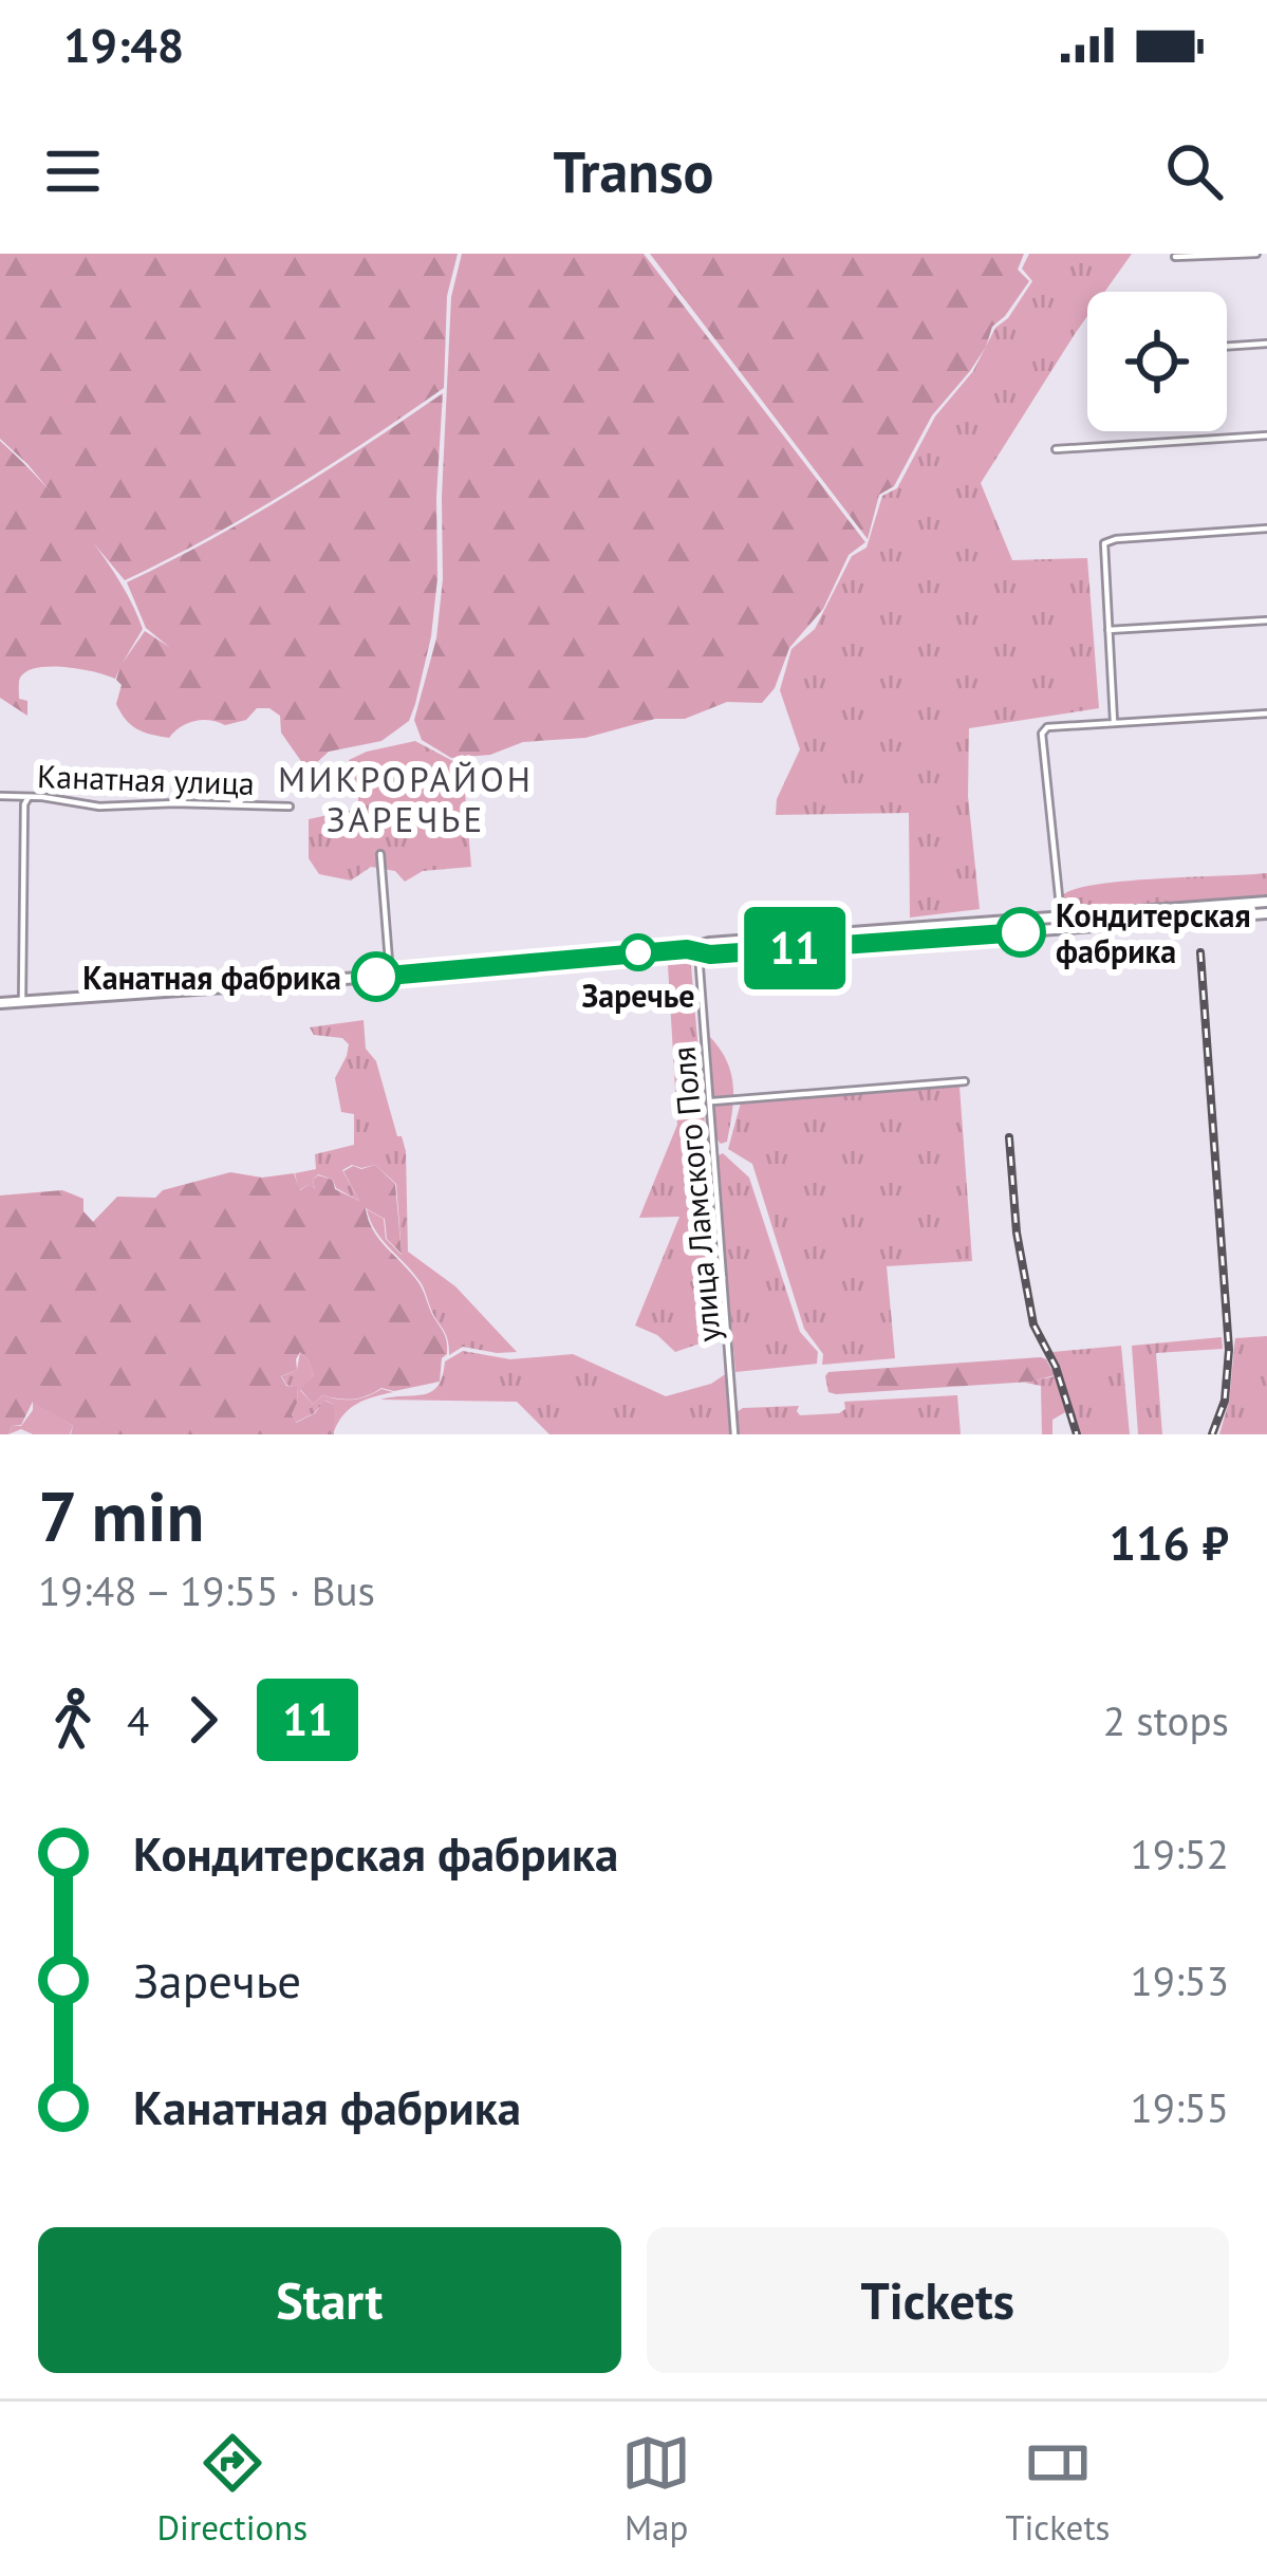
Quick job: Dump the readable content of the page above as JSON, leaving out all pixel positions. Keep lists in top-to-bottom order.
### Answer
{
  "streets": {
    "street": ["Канатная улица", "улица Ламского Поля"]
  },
  "districts": ["МИКРОРАЙОН ЗАРЕЧЬЕ"],
  "places": ["Кондитерская фабрика", "Заречье", "Канатная фабрика"],
  "lines": ["bus line 11"],
  "page": {
    "status": "19:48",
    "header": "Transo",
    "on_map": "11",
    "heading": ["7 min", "19:48 – 19:55 · Bus", "116 ₽"],
    "legs": ["4", "11", "2 stops"],
    "list": [
      {
        "name": "Кондитерская фабрика",
        "value": "19:52"
      },
      {
        "name": "Заречье",
        "value": "19:53"
      },
      {
        "name": "Канатная фабрика",
        "value": "19:55"
      }
    ],
    "buttons": ["Start", "Tickets"],
    "tabs": ["Directions", "Map", "Tickets"]
  }
}
